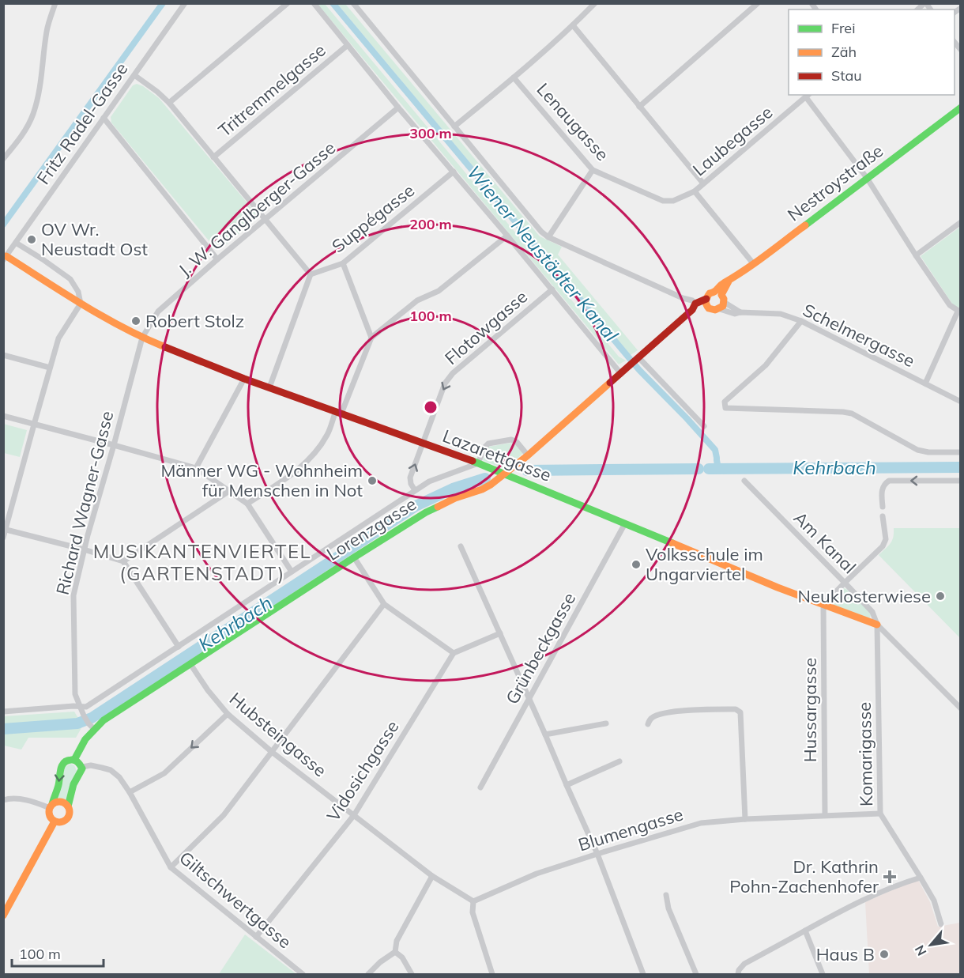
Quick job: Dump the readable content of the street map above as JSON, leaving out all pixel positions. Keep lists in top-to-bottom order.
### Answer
{
  "streets": {
    "street": [
      "Tritremmelgasse",
      "Lenaugasse",
      "Fritz Radel-Gasse",
      "Laubegasse",
      "Nestroystraße",
      "J. W. Ganglberger-Gasse",
      "Suppégasse",
      "Flotowgasse",
      "Schelmergasse",
      "Lazarettgasse",
      "Richard Wagner-Gasse",
      "Lorenzgasse",
      "Am Kanal",
      "Grünbeckgasse",
      "Hussargasse",
      "Hubsteingasse",
      "Komarigasse",
      "Vidosichgasse",
      "Blumengasse",
      "Giltschwertgasse"
    ]
  },
  "crossings": [
    ["Lenaugasse", "Laubegasse"],
    ["Fritz Radel-Gasse", "Lazarettgasse"],
    ["Nestroystraße", "Schelmergasse"],
    ["J. W. Ganglberger-Gasse", "Lazarettgasse"],
    ["J. W. Ganglberger-Gasse", "Richard Wagner-Gasse"],
    ["Flotowgasse", "Lazarettgasse"],
    ["Lazarettgasse", "Richard Wagner-Gasse"],
    ["Lazarettgasse", "Lorenzgasse"],
    ["Lazarettgasse", "Am Kanal"],
    ["Lazarettgasse", "Grünbeckgasse"],
    ["Lazarettgasse", "Hussargasse"],
    ["Lazarettgasse", "Komarigasse"],
    ["Richard Wagner-Gasse", "Lorenzgasse"],
    ["Lorenzgasse", "Hubsteingasse"],
    ["Am Kanal", "Komarigasse"],
    ["Hussargasse", "Blumengasse"],
    ["Hubsteingasse", "Vidosichgasse"],
    ["Hubsteingasse", "Blumengasse"],
    ["Komarigasse", "Blumengasse"],
    ["Vidosichgasse", "Giltschwertgasse"]
  ],
  "districts": ["MUSIKANTENVIERTEL (GARTENSTADT)"],
  "water": ["Wiener Neustädter Kanal", "Kehrbach"],
  "places": {
    "other": [
      "OV Wr. Neustadt Ost",
      "Robert Stolz",
      "Männer WG - Wohnheim für Menschen in Not",
      "Volksschule im Ungarviertel",
      "Neuklosterwiese",
      "Haus B"
    ],
    "health": ["Dr. Kathrin Pohn-Zachenhofer"]
  },
  "legend": ["Frei", "Zäh", "Stau"],
  "scale_bar": "100 m",
  "north": "bottom left",
  "rings": ["300 m", "200 m", "100 m"]
}
